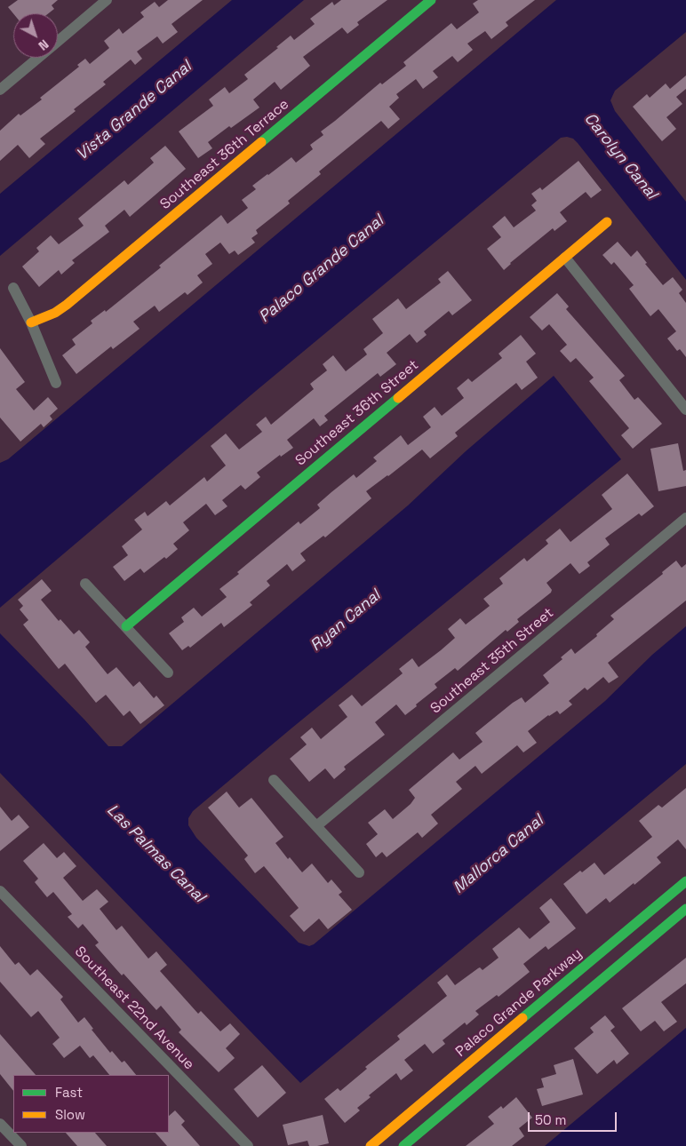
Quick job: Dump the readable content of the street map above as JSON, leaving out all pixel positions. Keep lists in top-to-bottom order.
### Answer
{
  "streets": {
    "street": [
      "Southeast 36th Terrace",
      "Southeast 36th Street",
      "Southeast 35th Street",
      "Palaco Grande Parkway",
      "Southeast 22nd Avenue"
    ]
  },
  "water": [
    "Vista Grande Canal",
    "Carolyn Canal",
    "Palaco Grande Canal",
    "Ryan Canal",
    "Las Palmas Canal",
    "Mallorca Canal"
  ],
  "legend": ["Fast", "Slow"],
  "scale_bar": "50 m",
  "north": "bottom right"
}
